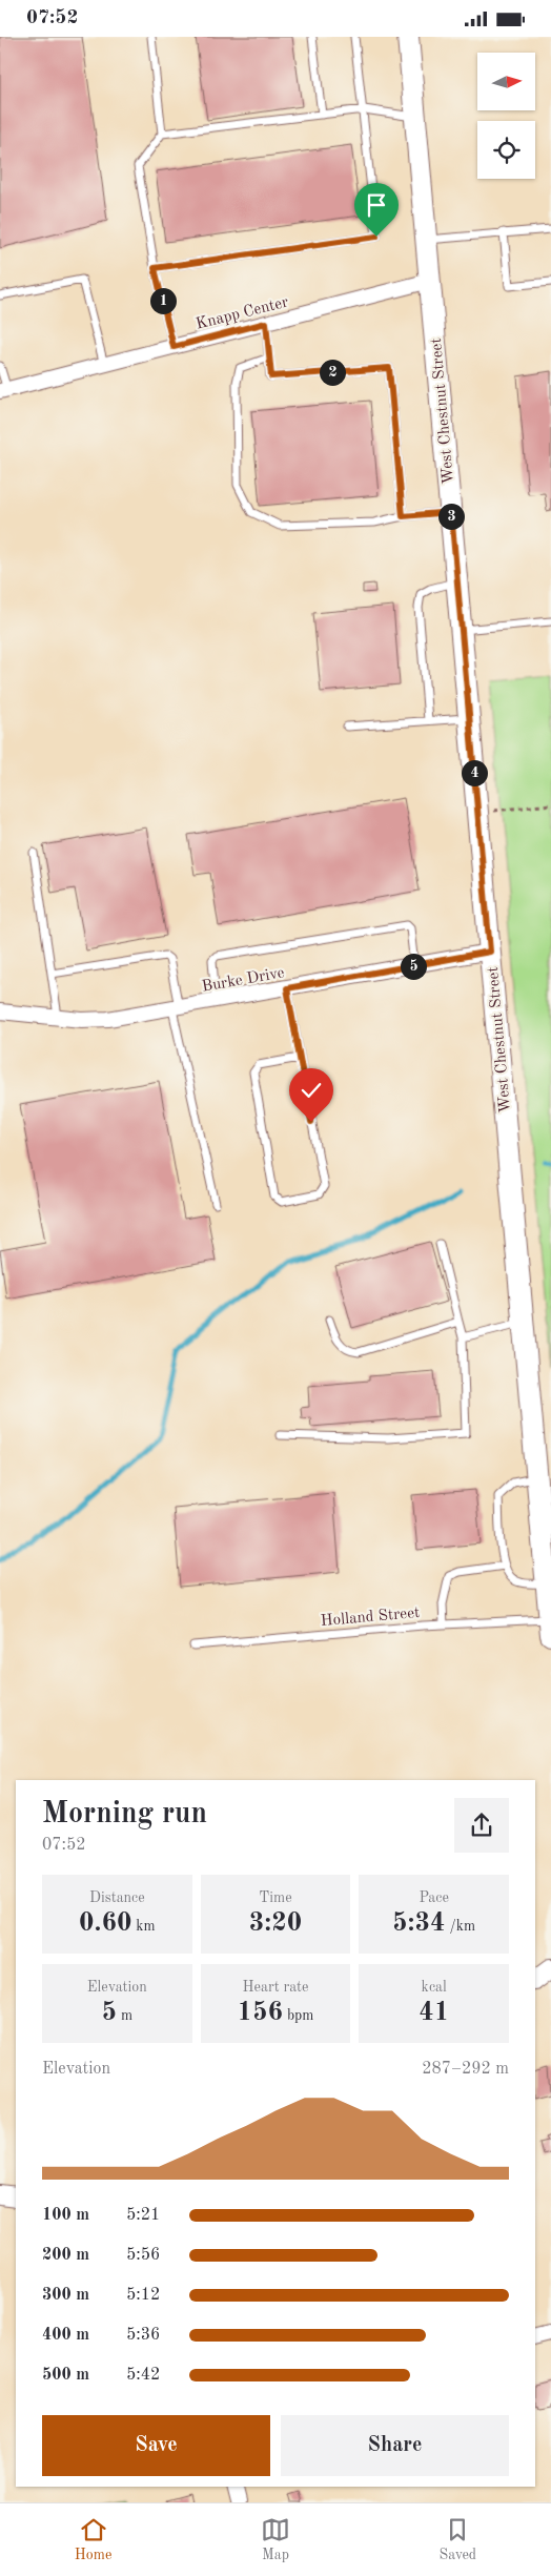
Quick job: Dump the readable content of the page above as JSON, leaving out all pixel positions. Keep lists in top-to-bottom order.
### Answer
{
  "streets": {
    "main road": ["West Chestnut Street"],
    "street": ["Knapp Center", "Burke Drive"],
    "lane": ["Holland Street"]
  },
  "crossings": [
    ["Knapp Center", "West Chestnut Street"],
    ["West Chestnut Street", "Burke Drive"],
    ["West Chestnut Street", "Holland Street"]
  ],
  "north": "right",
  "page": {
    "status": "07:52",
    "pins": [
      "1",
      "2",
      "3",
      "4",
      "5"
    ],
    "heading": ["Morning run", "07:52"],
    "stats": [
      ["Distance", "0.60 km"],
      ["Time", "3:20"],
      ["Pace", "5:34 /km"],
      ["Elevation", "5 m"],
      ["Heart rate", "156 bpm"],
      ["kcal", "41"]
    ],
    "chart": ["Elevation", "287–292 m"],
    "list": [
      {
        "name": "100 m",
        "note": "5:21"
      },
      {
        "name": "200 m",
        "note": "5:56"
      },
      {
        "name": "300 m",
        "note": "5:12"
      },
      {
        "name": "400 m",
        "note": "5:36"
      },
      {
        "name": "500 m",
        "note": "5:42"
      }
    ],
    "buttons": ["Save", "Share"],
    "tabs": ["Home", "Map", "Saved"]
  }
}
